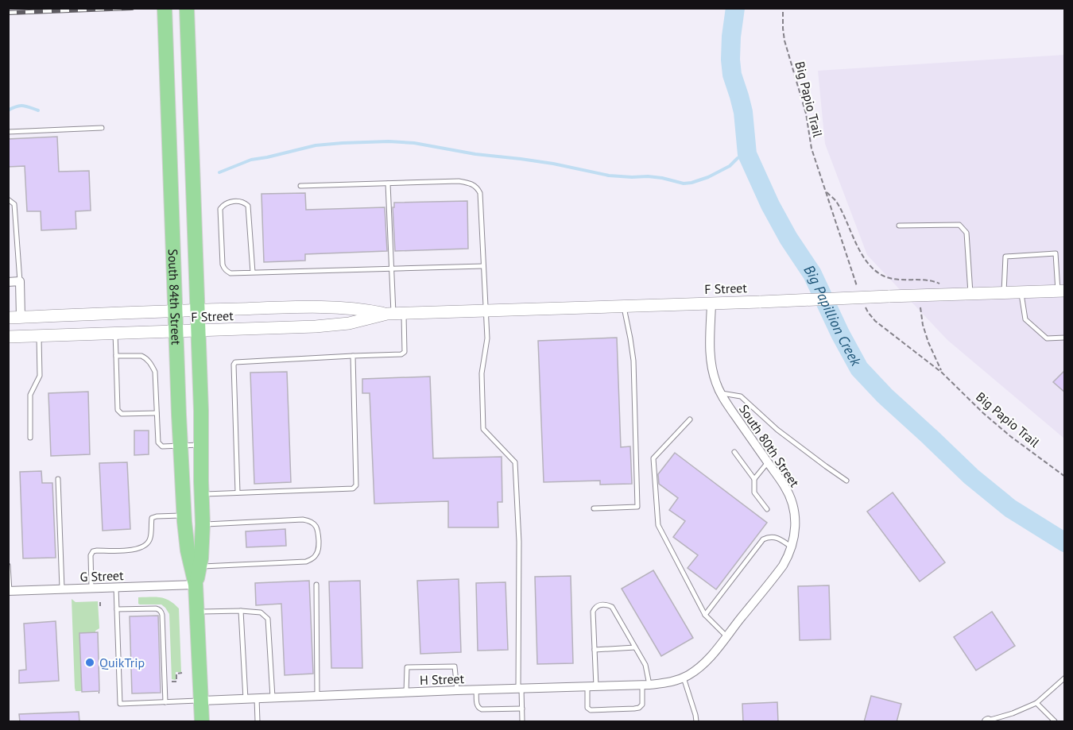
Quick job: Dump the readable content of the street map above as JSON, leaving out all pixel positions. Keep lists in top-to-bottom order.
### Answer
{
  "streets": {
    "main road": ["South 84th Street"],
    "street": [
      "F Street",
      "South 80th Street",
      "G Street",
      "H Street"
    ],
    "path": ["Big Papio Trail"]
  },
  "crossings": [
    ["F Street", "South 84th Street"],
    ["F Street", "South 80th Street"],
    ["South 84th Street", "G Street"],
    ["South 84th Street", "H Street"],
    ["South 80th Street", "H Street"]
  ],
  "water": ["Big Papillion Creek"],
  "places": ["QuikTrip"]
}
